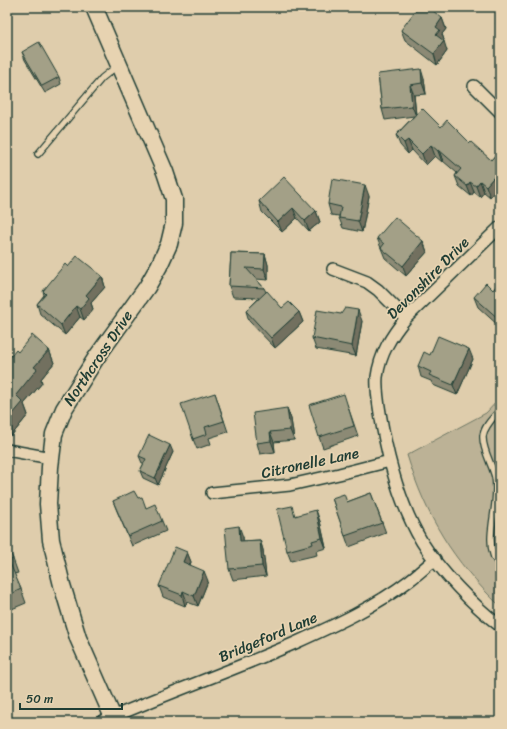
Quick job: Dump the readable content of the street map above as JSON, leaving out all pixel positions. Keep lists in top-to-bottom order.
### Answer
{
  "streets": {
    "street": [
      "Devonshire Drive",
      "Northcross Drive",
      "Citronelle Lane",
      "Bridgeford Lane"
    ]
  },
  "crossings": [
    ["Devonshire Drive", "Citronelle Lane"],
    ["Devonshire Drive", "Bridgeford Lane"],
    ["Northcross Drive", "Bridgeford Lane"]
  ],
  "scale_bar": "50 m"
}
